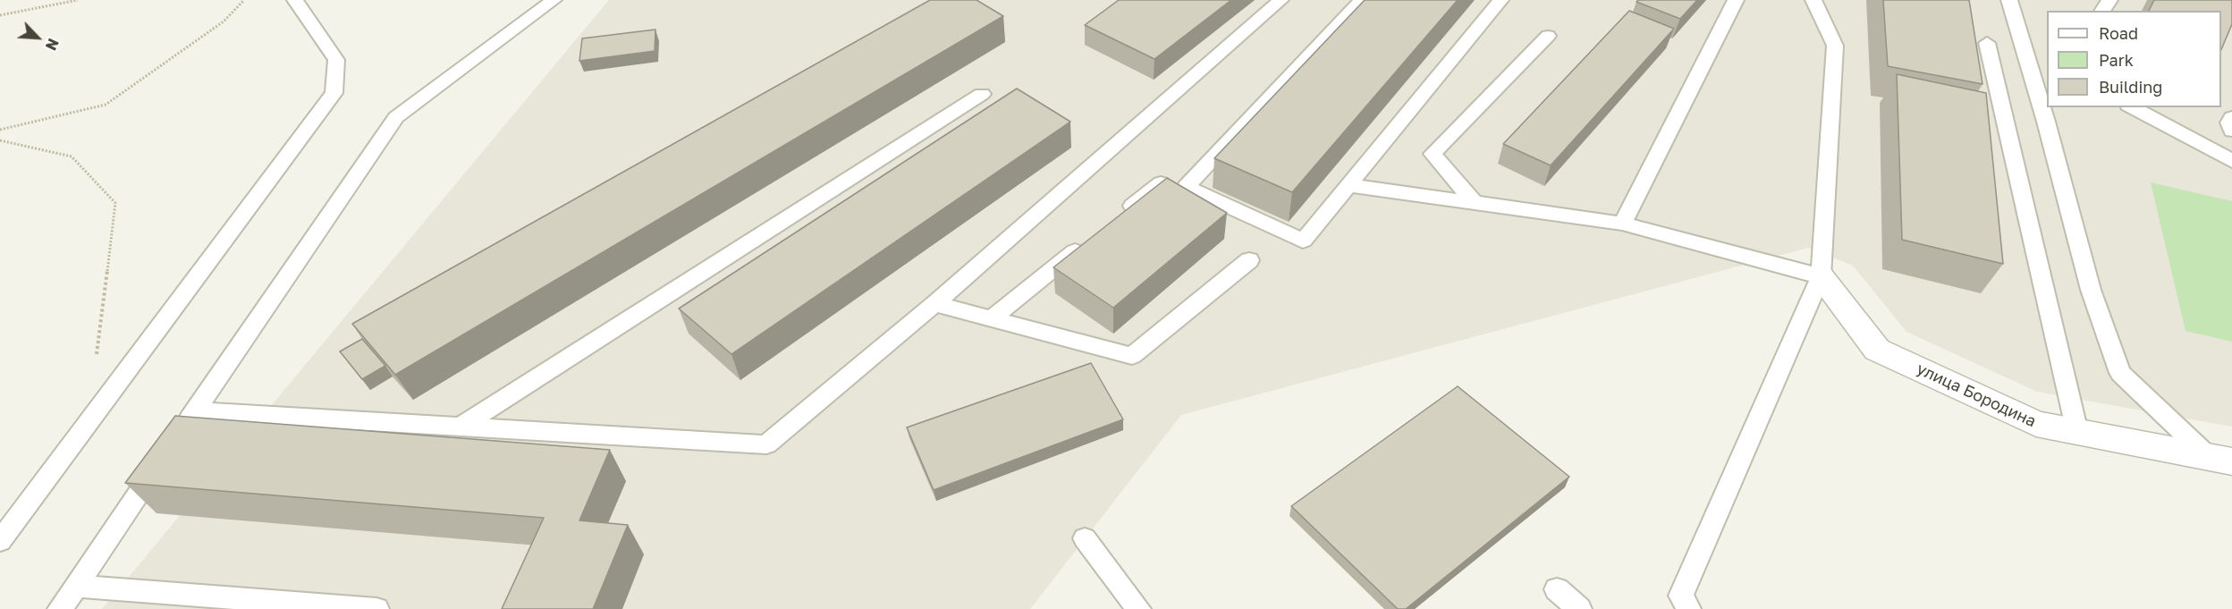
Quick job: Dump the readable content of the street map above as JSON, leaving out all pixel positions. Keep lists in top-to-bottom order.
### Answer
{
  "streets": {
    "street": ["улица Бородина"]
  },
  "legend": ["Road", "Park", "Building"],
  "north": "bottom right"
}
